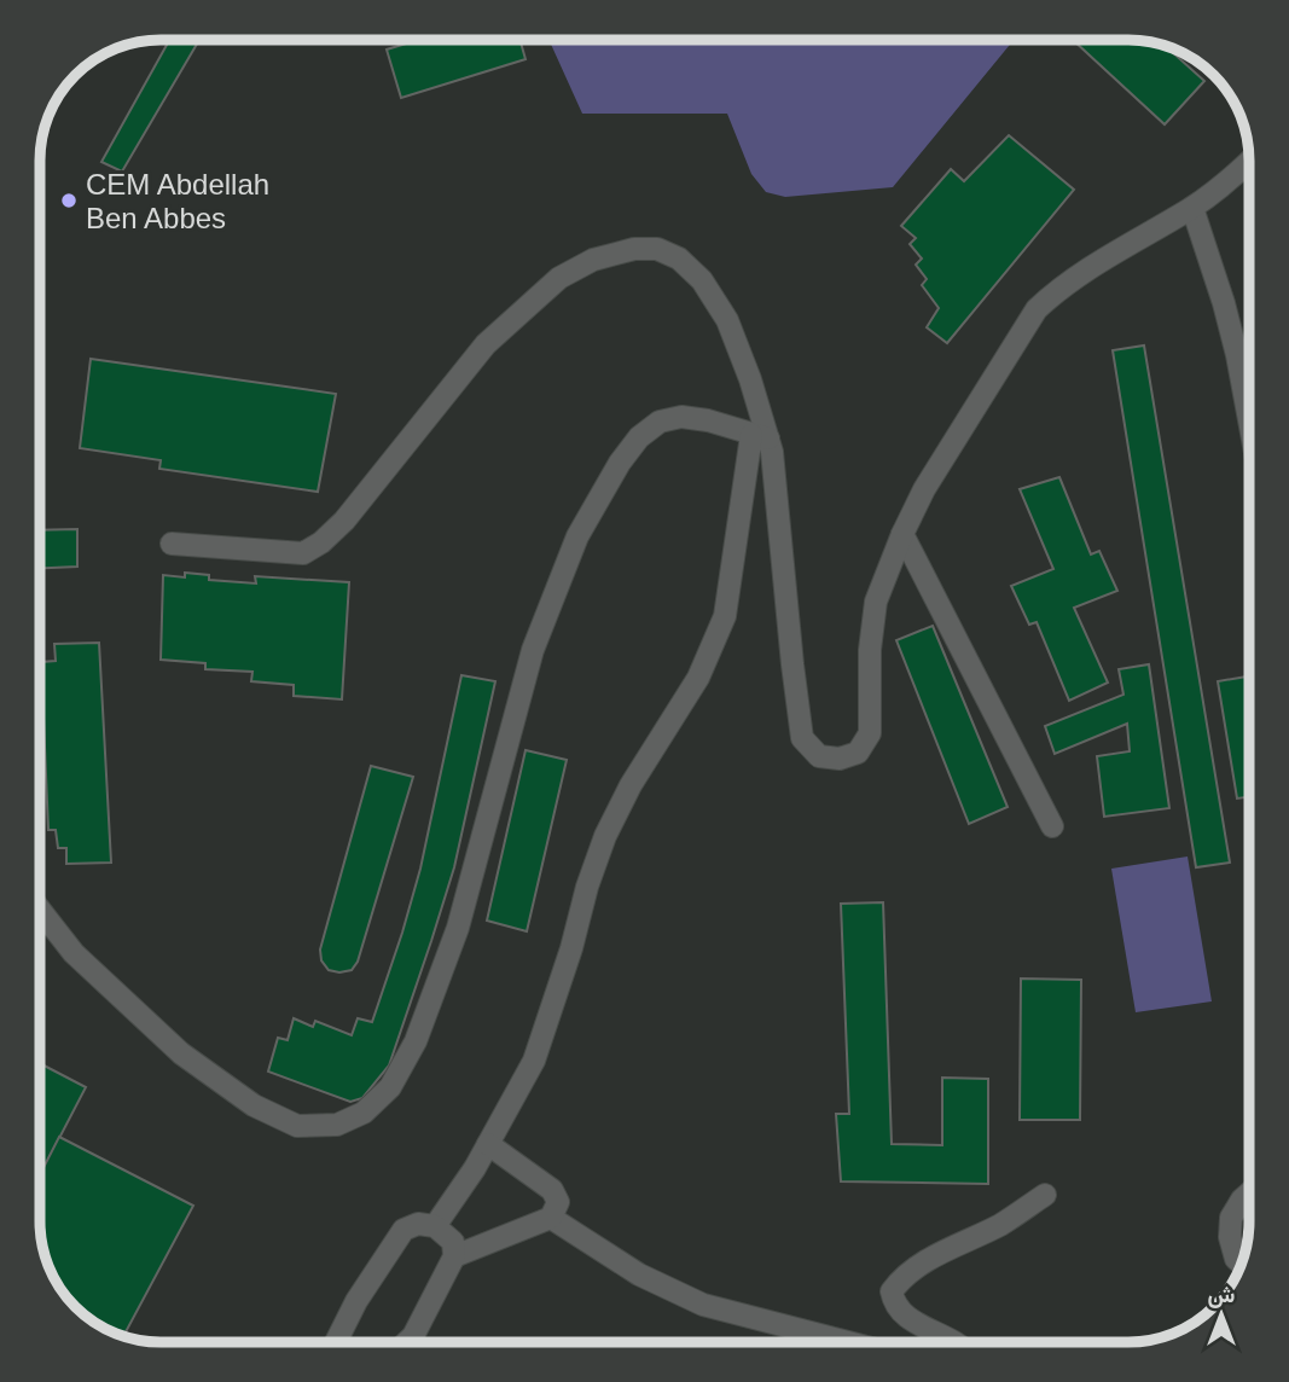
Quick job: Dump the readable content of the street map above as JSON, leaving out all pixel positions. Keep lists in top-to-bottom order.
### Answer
{
  "places": ["CEM Abdellah Ben Abbes"],
  "north": "top"
}
